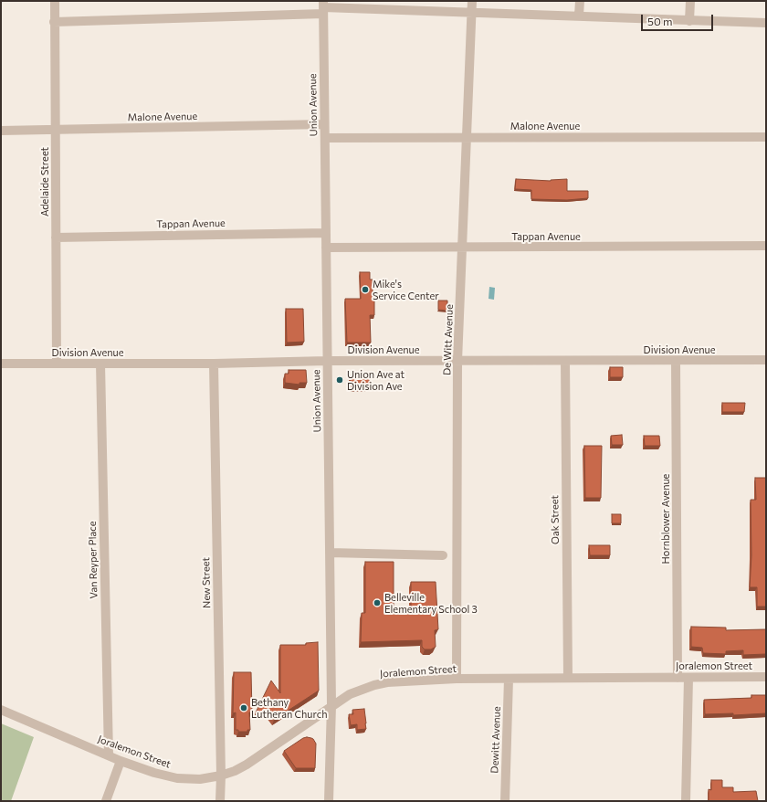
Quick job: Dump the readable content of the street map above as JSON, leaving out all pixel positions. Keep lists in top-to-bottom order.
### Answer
{
  "streets": {
    "street": [
      "Union Avenue",
      "Malone Avenue",
      "Adelaide Street",
      "Tappan Avenue",
      "De Witt Avenue",
      "Division Avenue",
      "Hornblower Avenue",
      "Oak Street",
      "Van Reyper Place",
      "New Street",
      "Joralemon Street",
      "Dewitt Avenue"
    ]
  },
  "crossings": [
    ["Union Avenue", "Malone Avenue"],
    ["Union Avenue", "Tappan Avenue"],
    ["Union Avenue", "Division Avenue"],
    ["Union Avenue", "Joralemon Street"],
    ["Malone Avenue", "Adelaide Street"],
    ["Malone Avenue", "De Witt Avenue"],
    ["Adelaide Street", "Tappan Avenue"],
    ["Adelaide Street", "Division Avenue"],
    ["Tappan Avenue", "De Witt Avenue"],
    ["De Witt Avenue", "Division Avenue"],
    ["De Witt Avenue", "Joralemon Street"],
    ["Division Avenue", "Hornblower Avenue"],
    ["Division Avenue", "Oak Street"],
    ["Division Avenue", "Van Reyper Place"],
    ["Division Avenue", "New Street"],
    ["Hornblower Avenue", "Joralemon Street"],
    ["Oak Street", "Joralemon Street"],
    ["Van Reyper Place", "Joralemon Street"],
    ["New Street", "Joralemon Street"],
    ["Joralemon Street", "Dewitt Avenue"]
  ],
  "places": [
    "Mike's Service Center",
    "Union Ave at Division Ave",
    "Belleville Elementary School 3",
    "Bethany Lutheran Church"
  ],
  "scale_bar": "50 m"
}
